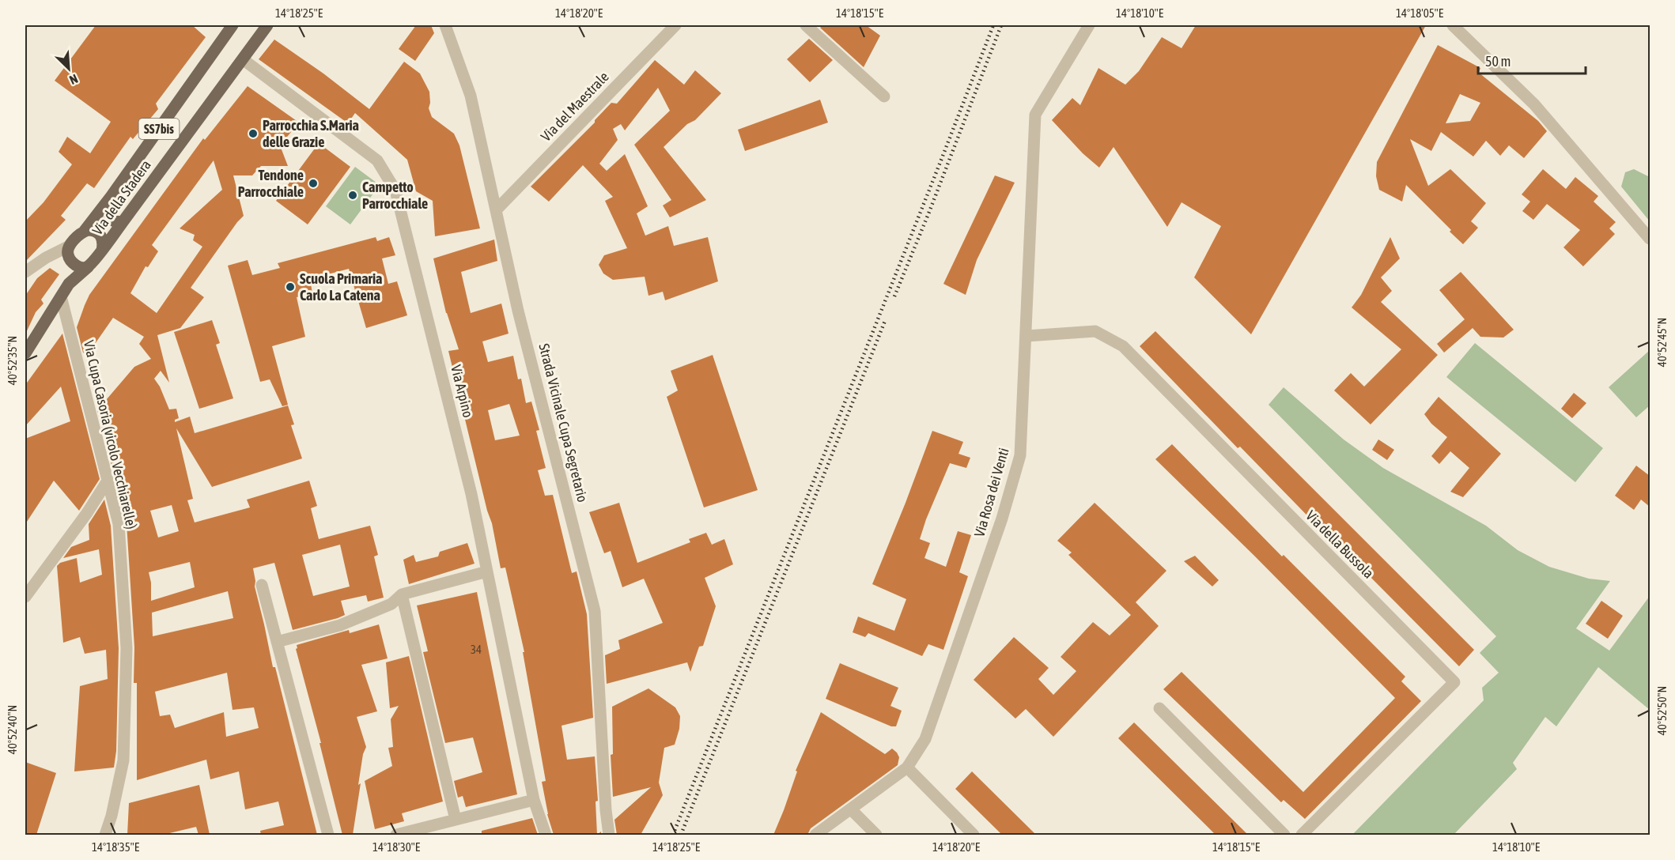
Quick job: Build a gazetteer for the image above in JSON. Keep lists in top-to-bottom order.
{
  "streets": {
    "main road": ["SS7bis", "Via della Stadera"],
    "street": [
      "Via del Maestrale",
      "Via Arpino",
      "Strada Vicinale Cupa Segretario",
      "Via Cupa Casoria (vicolo Vecchiarelle)",
      "Via Rosa dei Venti",
      "Via della Bussola"
    ]
  },
  "crossings": [
    ["Via del Maestrale", "Strada Vicinale Cupa Segretario"],
    ["Via della Stadera", "Via Arpino"],
    ["Via Rosa dei Venti", "Via della Bussola"]
  ],
  "places": [
    "Parrocchia S.Maria delle Grazie",
    "Tendone Parrocchiale",
    "Campetto Parrocchiale",
    "Scuola Primaria Carlo La Catena"
  ],
  "house_numbers": ["34"],
  "scale_bar": "50 m",
  "north": "bottom right",
  "coordinates": [
    "14°18'25\"E",
    "14°18'20\"E",
    "14°18'15\"E",
    "14°18'10\"E",
    "14°18'05\"E",
    "40°52'45\"N",
    "40°52'35\"N",
    "40°52'50\"N",
    "40°52'40\"N",
    "14°18'35\"E",
    "14°18'30\"E"
  ]
}
